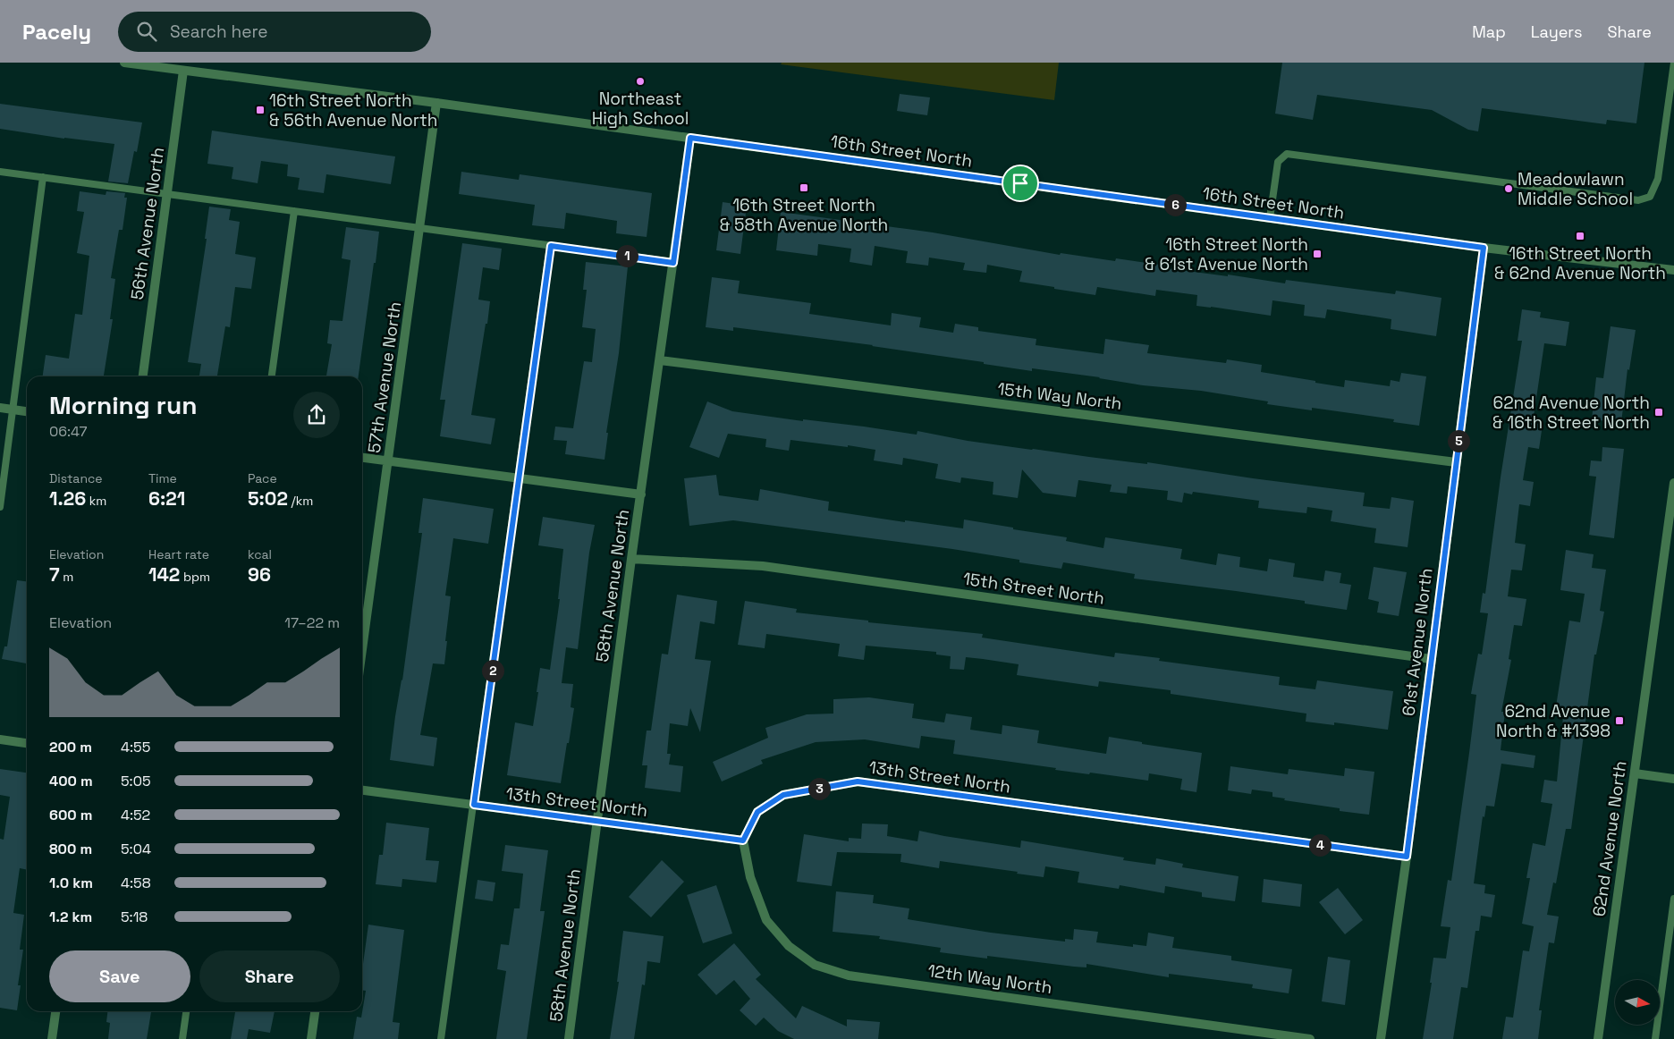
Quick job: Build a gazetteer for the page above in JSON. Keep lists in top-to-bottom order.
{
  "streets": {
    "street": [
      "16th Street North",
      "56th Avenue North",
      "57th Avenue North",
      "15th Way North",
      "58th Avenue North",
      "15th Street North",
      "61st Avenue North",
      "13th Street North",
      "62nd Avenue North",
      "12th Way North"
    ]
  },
  "crossings": [
    ["16th Street North", "56th Avenue North"],
    ["16th Street North", "57th Avenue North"],
    ["16th Street North", "58th Avenue North"],
    ["16th Street North", "61st Avenue North"],
    ["15th Way North", "58th Avenue North"],
    ["15th Way North", "61st Avenue North"],
    ["58th Avenue North", "15th Street North"],
    ["58th Avenue North", "13th Street North"],
    ["15th Street North", "61st Avenue North"],
    ["61st Avenue North", "13th Street North"],
    ["13th Street North", "12th Way North"]
  ],
  "places": {
    "other": ["Northeast High School", "Meadowlawn Middle School"],
    "transit": [
      "16th Street North & 56th Avenue North",
      "16th Street North & 58th Avenue North",
      "16th Street North & 62nd Avenue North",
      "16th Street North & 61st Avenue North",
      "62nd Avenue North & 16th Street North",
      "62nd Avenue North & #1398"
    ]
  },
  "north": "right",
  "page": {
    "header": "Pacely",
    "search": "Search here",
    "nav": ["Map", "Layers", "Share"],
    "pins": [
      "6",
      "1",
      "5",
      "2",
      "3",
      "4"
    ],
    "heading": ["Morning run", "06:47"],
    "stats": [
      ["Distance", "1.26 km"],
      ["Time", "6:21"],
      ["Pace", "5:02 /km"],
      ["Elevation", "7 m"],
      ["Heart rate", "142 bpm"],
      ["kcal", "96"]
    ],
    "chart": ["Elevation", "17–22 m"],
    "list": [
      {
        "name": "200 m",
        "note": "4:55"
      },
      {
        "name": "400 m",
        "note": "5:05"
      },
      {
        "name": "600 m",
        "note": "4:52"
      },
      {
        "name": "800 m",
        "note": "5:04"
      },
      {
        "name": "1.0 km",
        "note": "4:58"
      },
      {
        "name": "1.2 km",
        "note": "5:18"
      }
    ],
    "buttons": ["Save", "Share"]
  }
}
